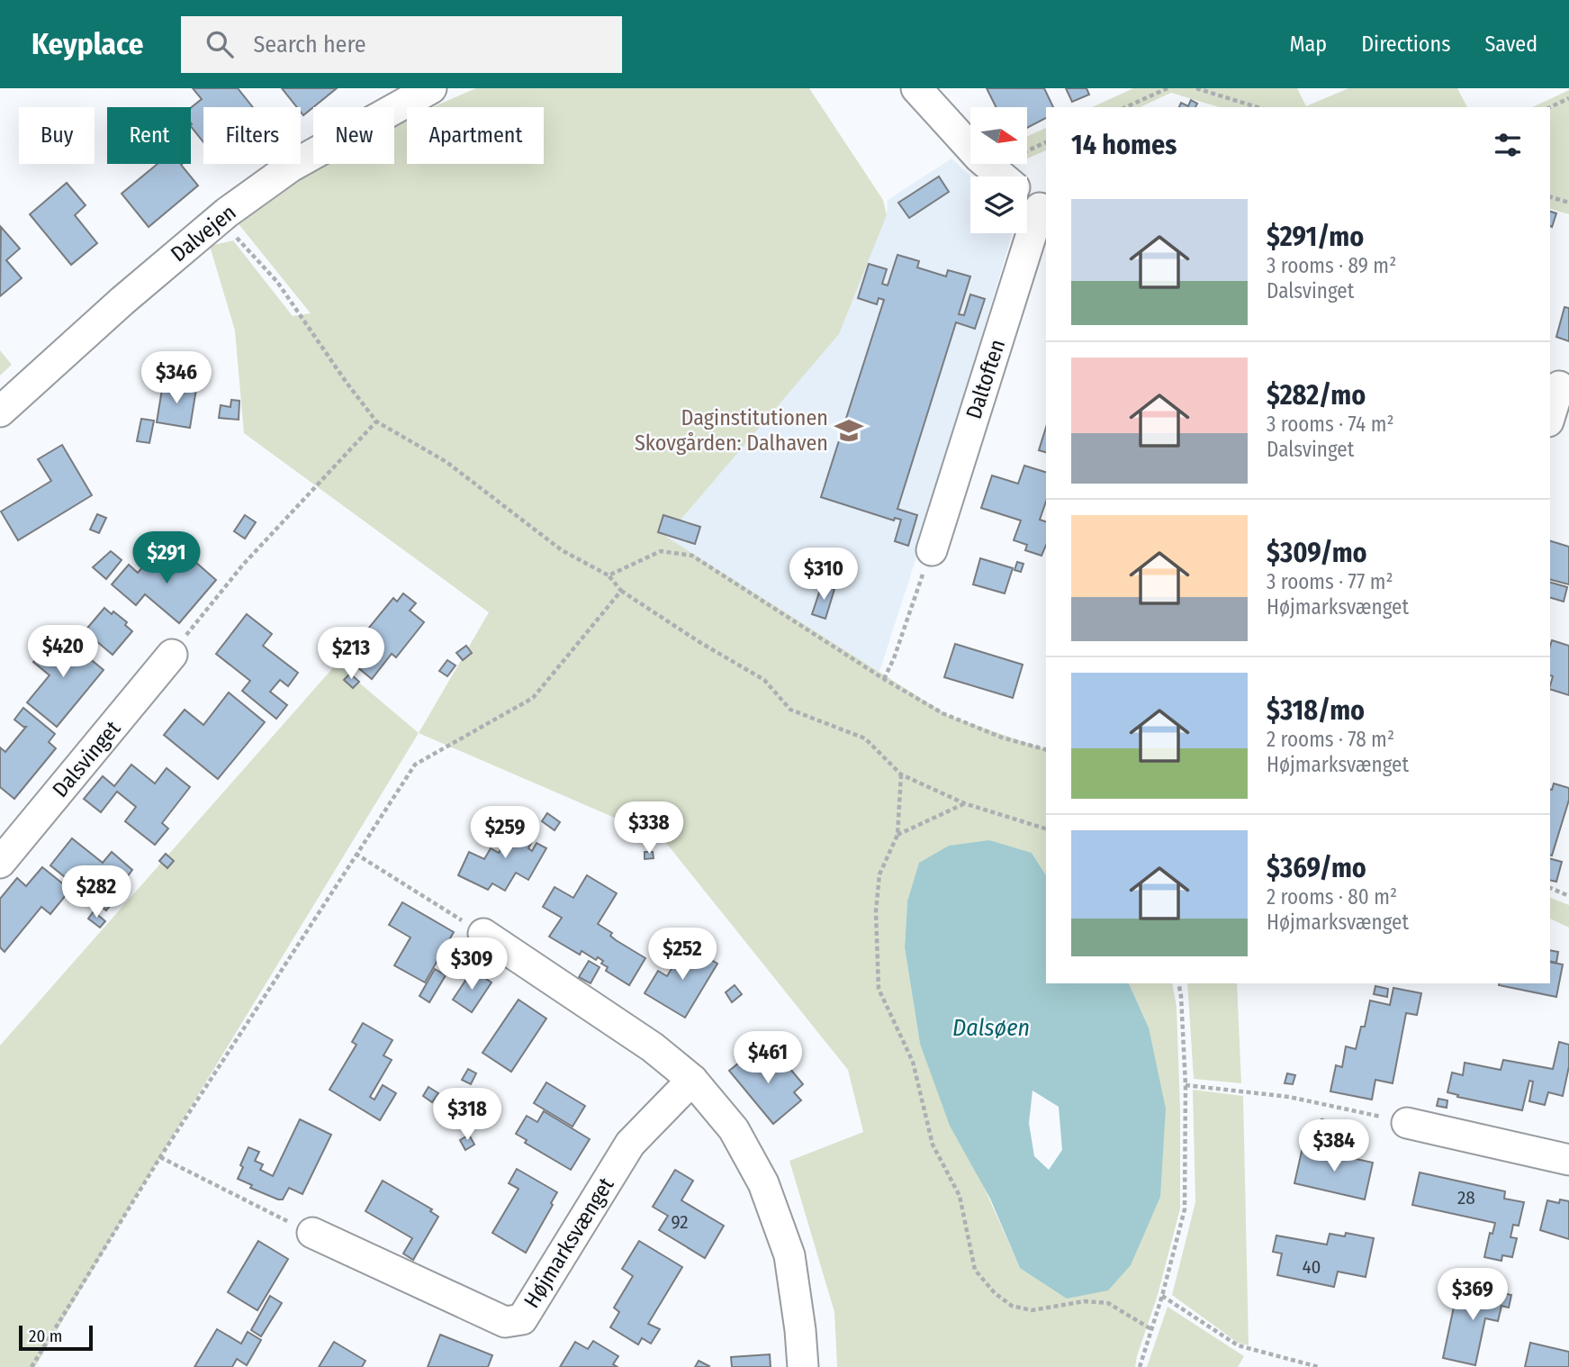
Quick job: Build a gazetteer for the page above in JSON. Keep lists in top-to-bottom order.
{
  "streets": {
    "street": [
      "Dalvejen",
      "Daltoften",
      "Dalsvinget",
      "Højmarksvænget"
    ]
  },
  "water": ["Dalsøen"],
  "places": {
    "school or university": ["Daginstitutionen Skovgården: Dalhaven"]
  },
  "house_numbers": ["28", "92", "40"],
  "scale_bar": "20 m",
  "north": "right",
  "page": {
    "header": "Keyplace",
    "search": "Search here",
    "nav": ["Map", "Directions", "Saved"],
    "chip": [
      "Buy",
      "Rent",
      "Filters",
      "New",
      "Apartment"
    ],
    "heading": "14 homes",
    "list": [
      {
        "name": "$291/mo",
        "note": "3 rooms · 89 m² · Dalsvinget"
      },
      {
        "name": "$282/mo",
        "note": "3 rooms · 74 m² · Dalsvinget"
      },
      {
        "name": "$309/mo",
        "note": "3 rooms · 77 m² · Højmarksvænget"
      },
      {
        "name": "$318/mo",
        "note": "2 rooms · 78 m² · Højmarksvænget"
      },
      {
        "name": "$369/mo",
        "note": "2 rooms · 80 m² · Højmarksvænget"
      }
    ],
    "price": [
      "$346",
      "$291",
      "$310",
      "$420",
      "$213",
      "$338",
      "$259",
      "$282",
      "$252",
      "$309",
      "$461",
      "$318",
      "$384",
      "$369"
    ],
    "scale": "20 m"
  }
}
